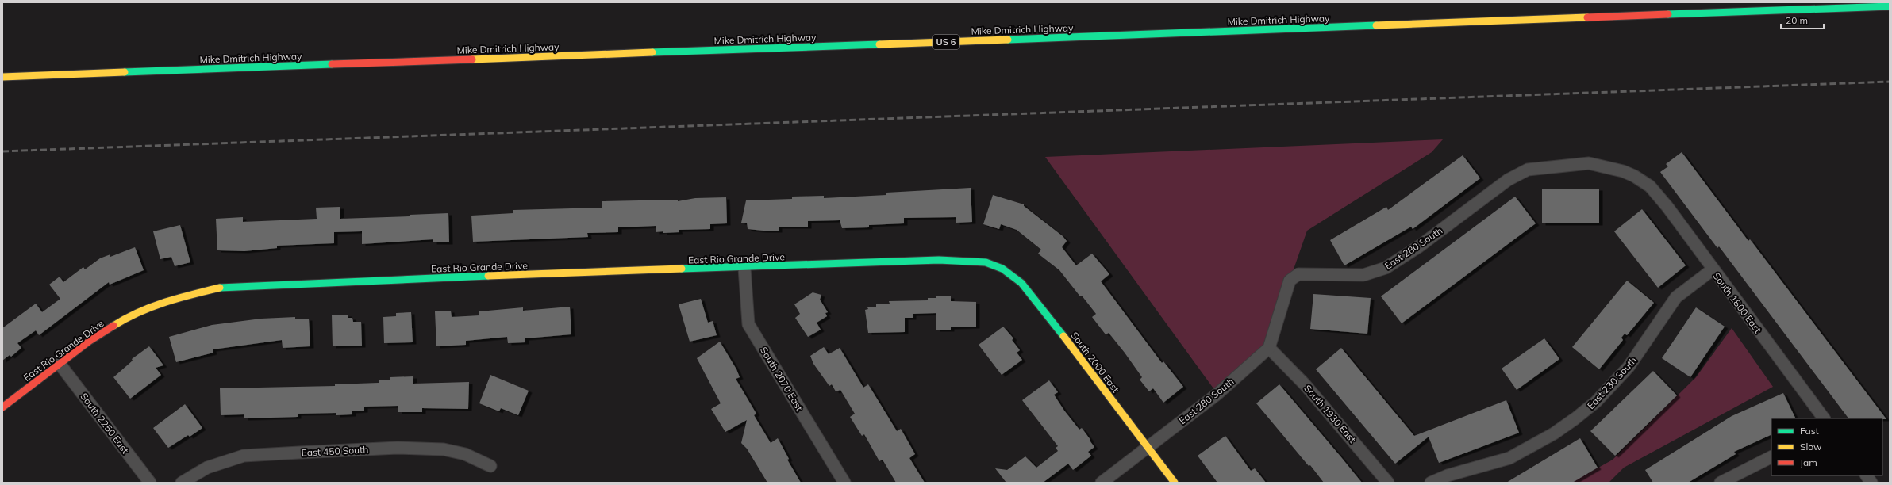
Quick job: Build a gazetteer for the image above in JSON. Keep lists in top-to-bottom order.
{
  "streets": {
    "main road": [
      "Mike Dmitrich Highway",
      "US 6",
      "East Rio Grande Drive",
      "South 2000 East"
    ],
    "street": [
      "East 280 South",
      "South 1800 East",
      "South 2070 East",
      "East 230 South",
      "South 1930 East",
      "South 2250 East",
      "East 450 South"
    ]
  },
  "crossings": [
    ["East 280 South", "South 1800 East"],
    ["East 280 South", "South 2000 East"],
    ["East 280 South", "South 1930 East"],
    ["East Rio Grande Drive", "South 2000 East"],
    ["East Rio Grande Drive", "South 2070 East"],
    ["East Rio Grande Drive", "South 2250 East"],
    ["South 1800 East", "East 230 South"]
  ],
  "legend": ["Fast", "Slow", "Jam"],
  "scale_bar": "20 m"
}
